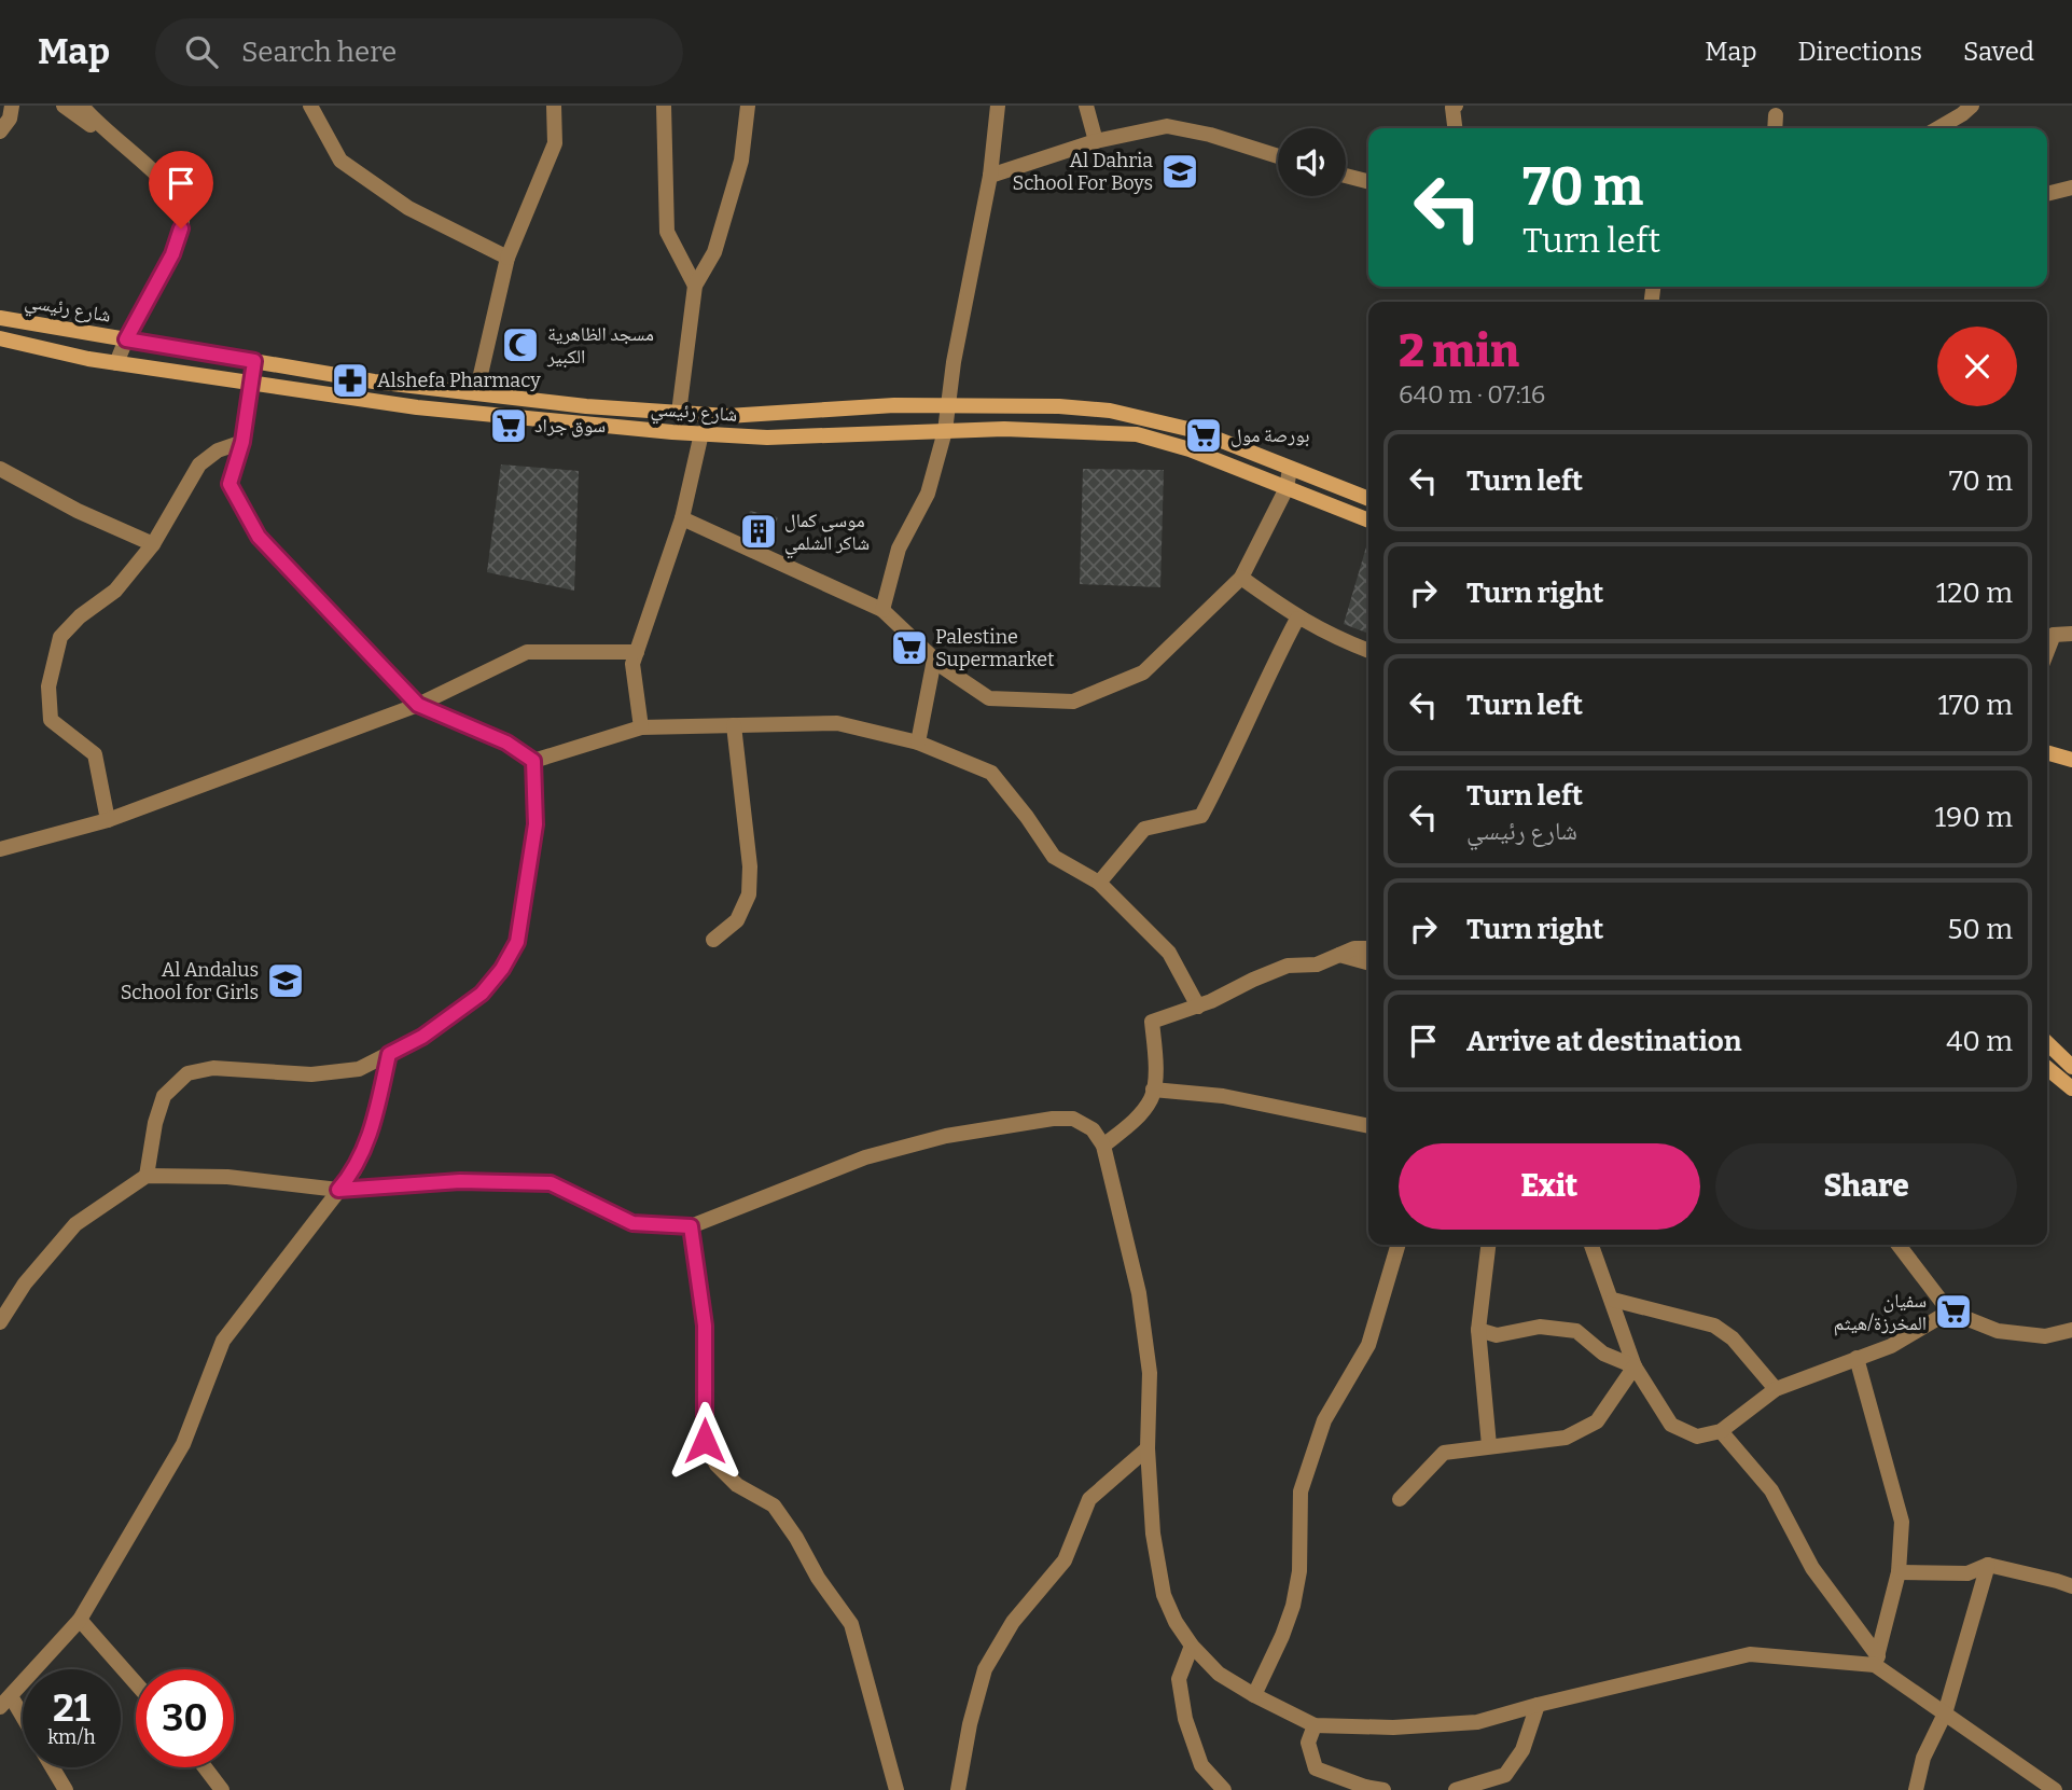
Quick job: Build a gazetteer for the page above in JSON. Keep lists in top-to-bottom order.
{
  "streets": {
    "main road": ["شارع رئيسي"]
  },
  "places": {
    "school or university": ["Al Dahria School For Boys", "Al Andalus School for Girls"],
    "mosque": ["مسجد الظاهرية الكبير"],
    "pharmacy": ["Alshefa Pharmacy"],
    "supermarket": [
      "سوق جراد",
      "بورصة مول",
      "Palestine Supermarket",
      "سفيان المخرزة/هيثم"
    ],
    "building": ["موسى كمال شاكر الشلمي"]
  },
  "page": {
    "header": "Map",
    "search": "Search here",
    "nav": ["Map", "Directions", "Saved"],
    "turn": ["70 m", "Turn left"],
    "heading": ["2 min", "640 m · 07:16"],
    "list": [
      {
        "name": "Turn left",
        "value": "70 m"
      },
      {
        "name": "Turn right",
        "value": "120 m"
      },
      {
        "name": "Turn left",
        "value": "170 m"
      },
      {
        "name": "Turn left",
        "note": "شارع رئيسي",
        "value": "190 m"
      },
      {
        "name": "Turn right",
        "value": "50 m"
      },
      {
        "name": "Arrive at destination",
        "value": "40 m"
      }
    ],
    "buttons": ["Exit", "Share"],
    "speed": "21 km/h",
    "limit": "30"
  }
}
